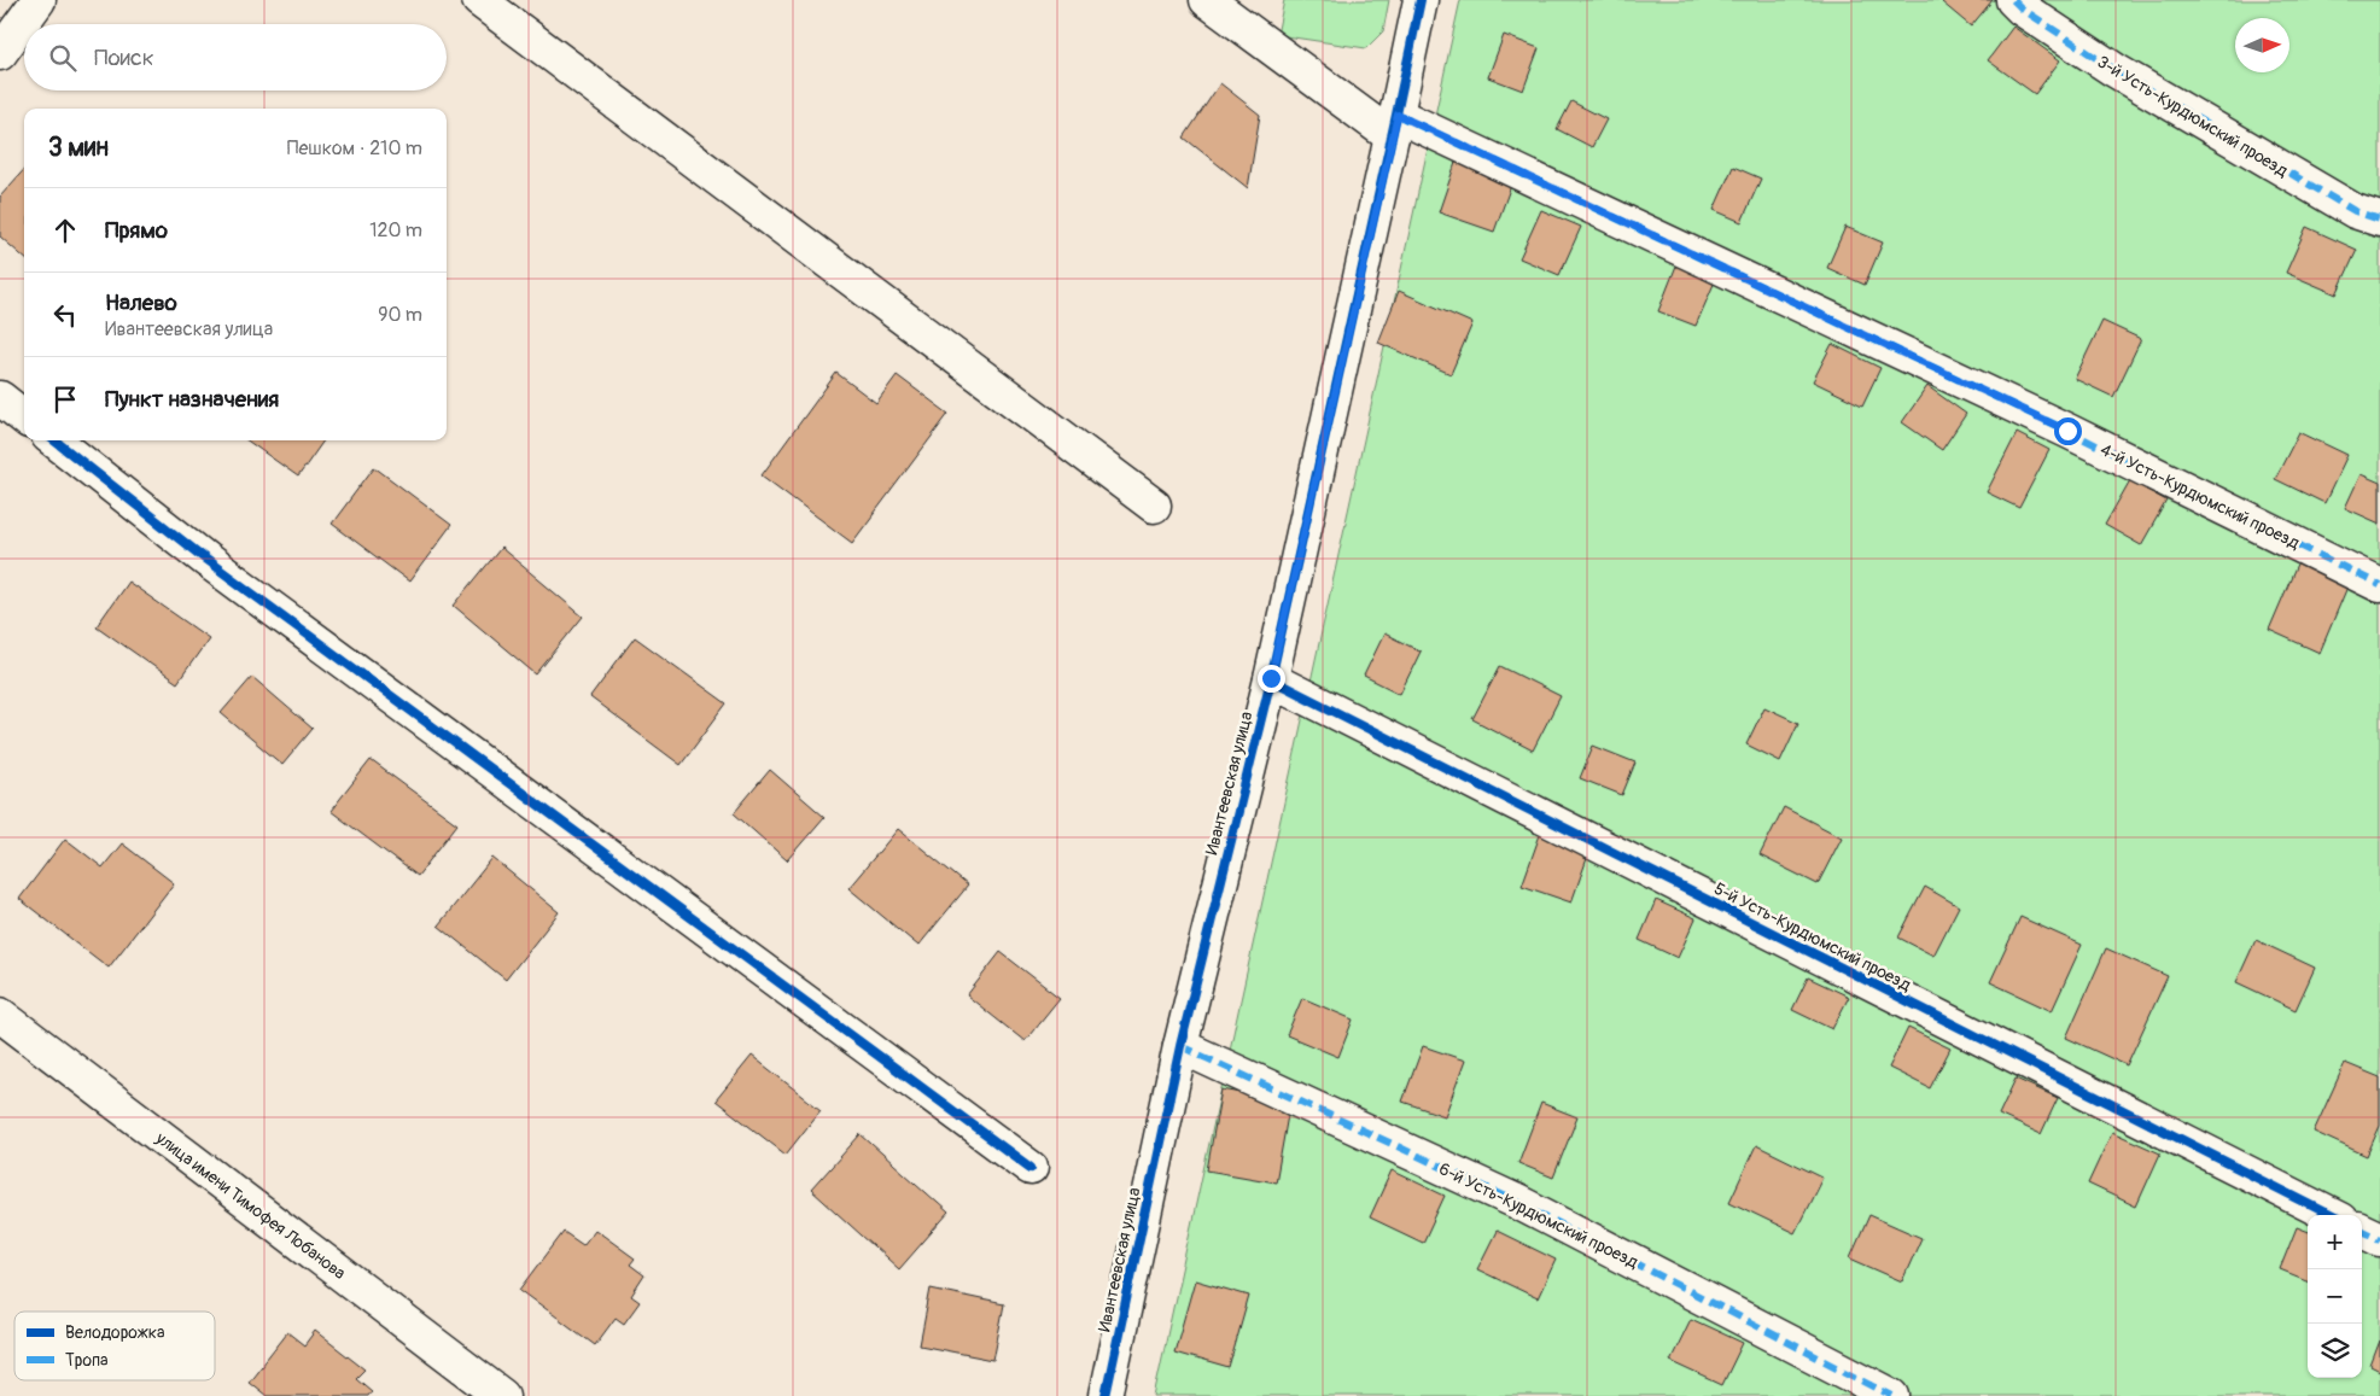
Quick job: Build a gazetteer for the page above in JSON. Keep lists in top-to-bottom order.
{
  "streets": {
    "street": [
      "3-й Усть-Курдюмский проезд",
      "4-й Усть-Курдюмский проезд",
      "Ивантеевская улица",
      "5-й Усть-Курдюмский проезд",
      "улица имени Тимофея Лобанова",
      "6-й Усть-Курдюмский проезд"
    ]
  },
  "crossings": [
    ["4-й Усть-Курдюмский проезд", "Ивантеевская улица"],
    ["Ивантеевская улица", "5-й Усть-Курдюмский проезд"],
    ["Ивантеевская улица", "6-й Усть-Курдюмский проезд"]
  ],
  "legend": ["Велодорожка", "Тропа"],
  "north": "right",
  "page": {
    "search": "Поиск",
    "heading": ["3 мин", "Пешком · 210 m"],
    "list": [
      ["Прямо", "120 m"],
      ["Налево", "Ивантеевская улица", "90 m"],
      "Пункт назначения"
    ],
    "map_buttons": ["+", "−"]
  }
}
